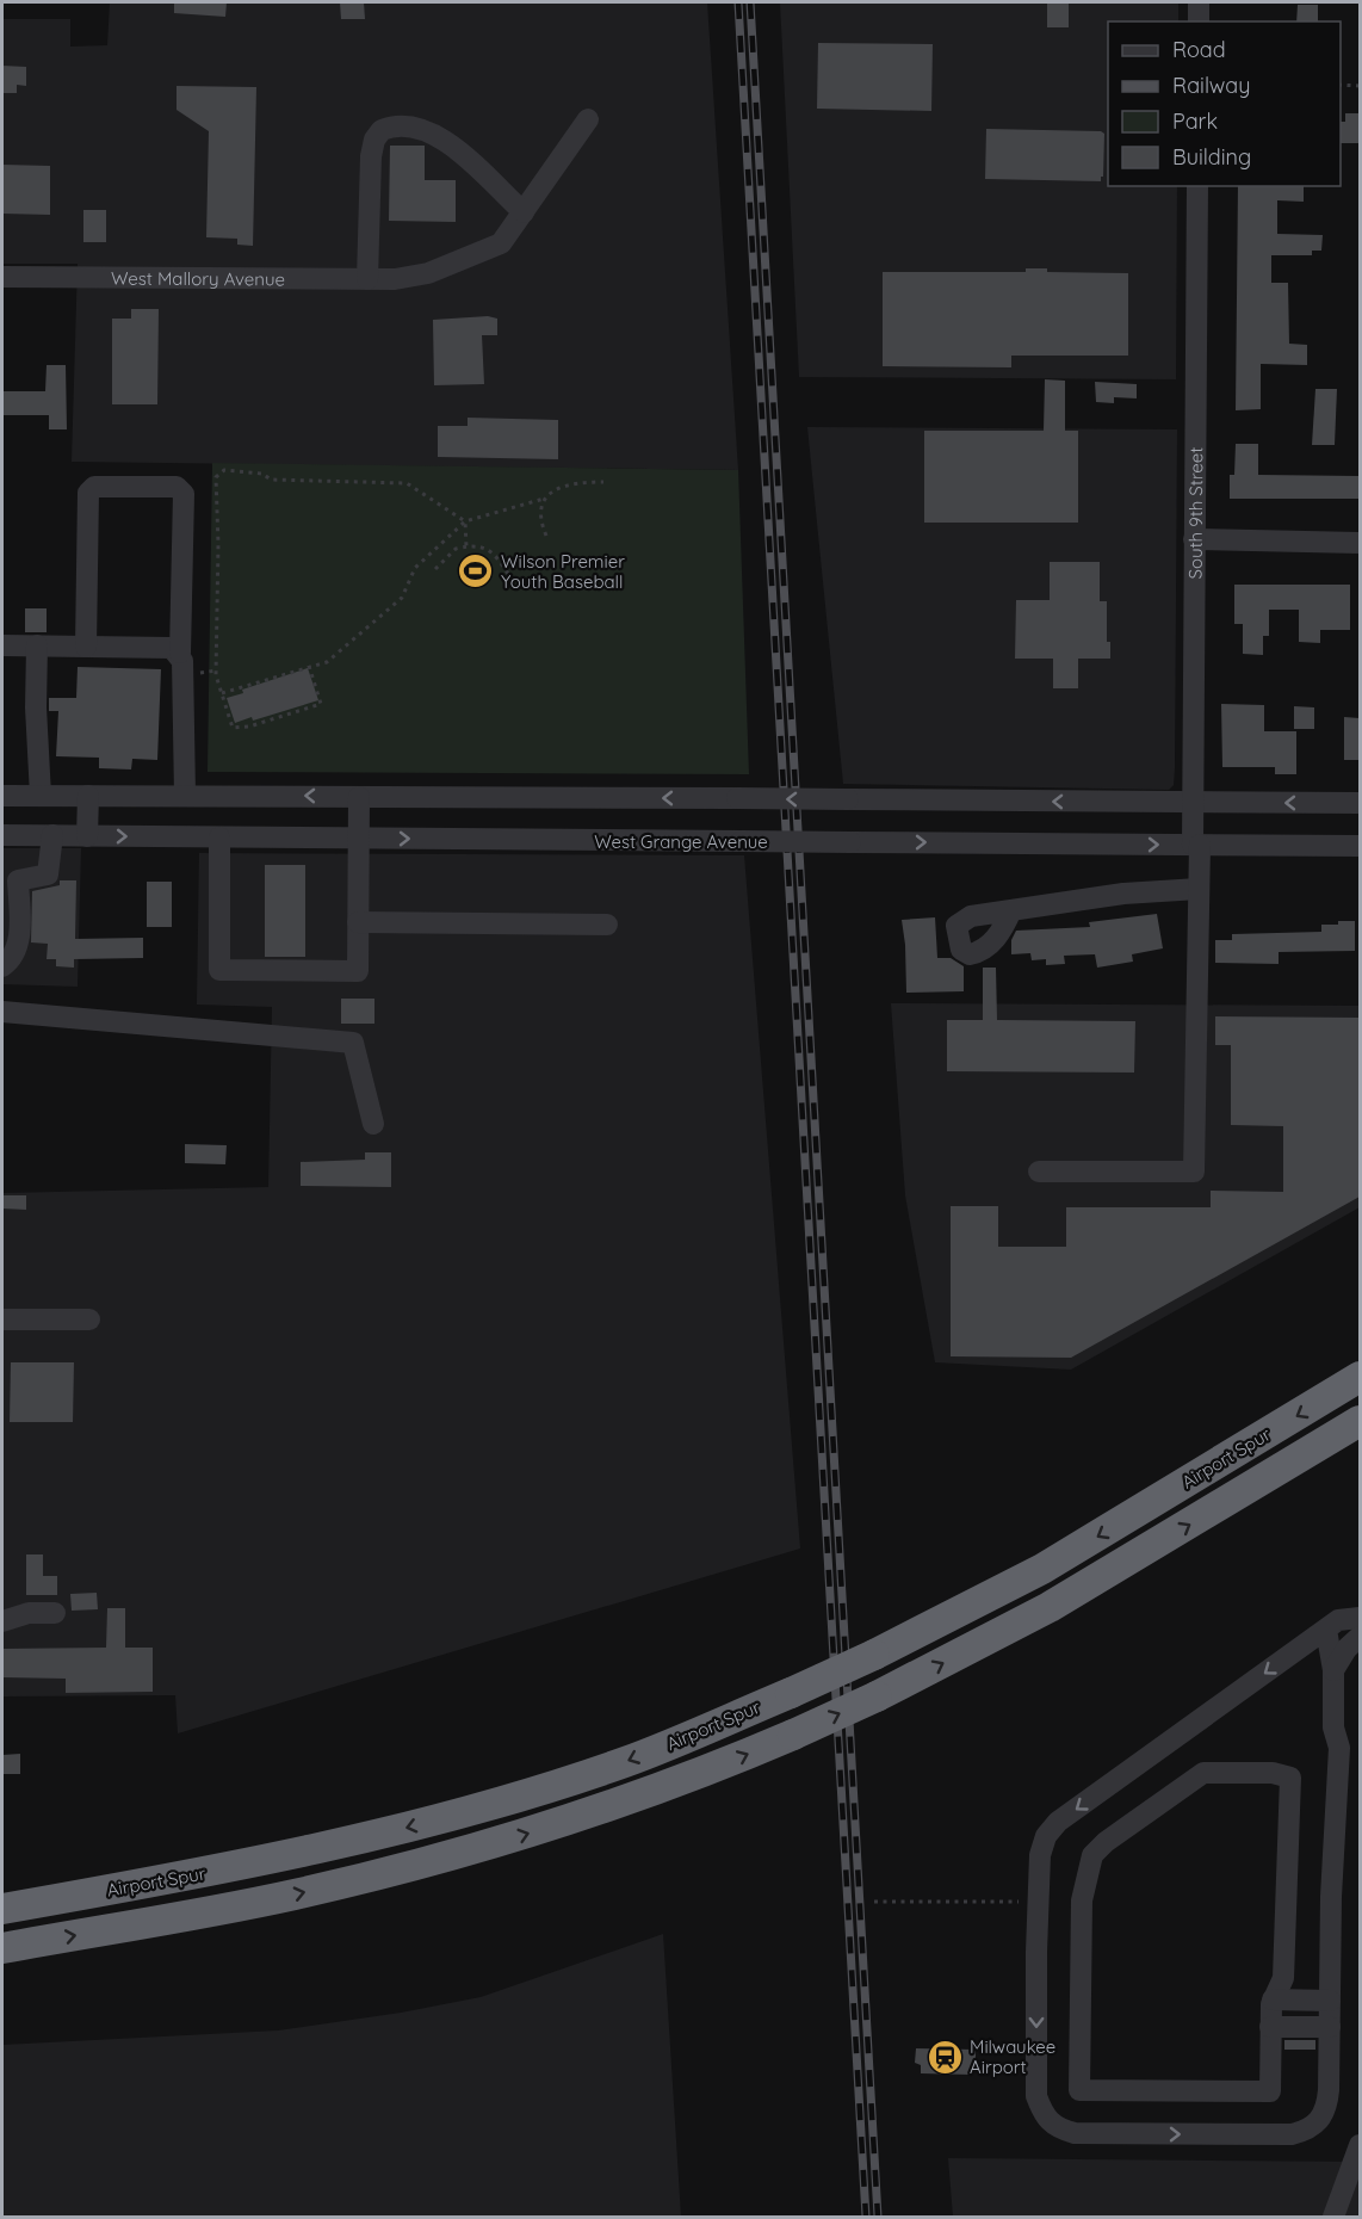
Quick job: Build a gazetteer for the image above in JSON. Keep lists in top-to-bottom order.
{
  "streets": {
    "highway": ["Airport Spur"],
    "street": ["West Mallory Avenue", "South 9th Street", "West Grange Avenue"]
  },
  "crossings": [
    ["South 9th Street", "West Grange Avenue"]
  ],
  "places": {
    "sports": ["Wilson Premier Youth Baseball"],
    "station": ["Milwaukee Airport"]
  },
  "legend": [
    "Road",
    "Railway",
    "Park",
    "Building"
  ]
}
